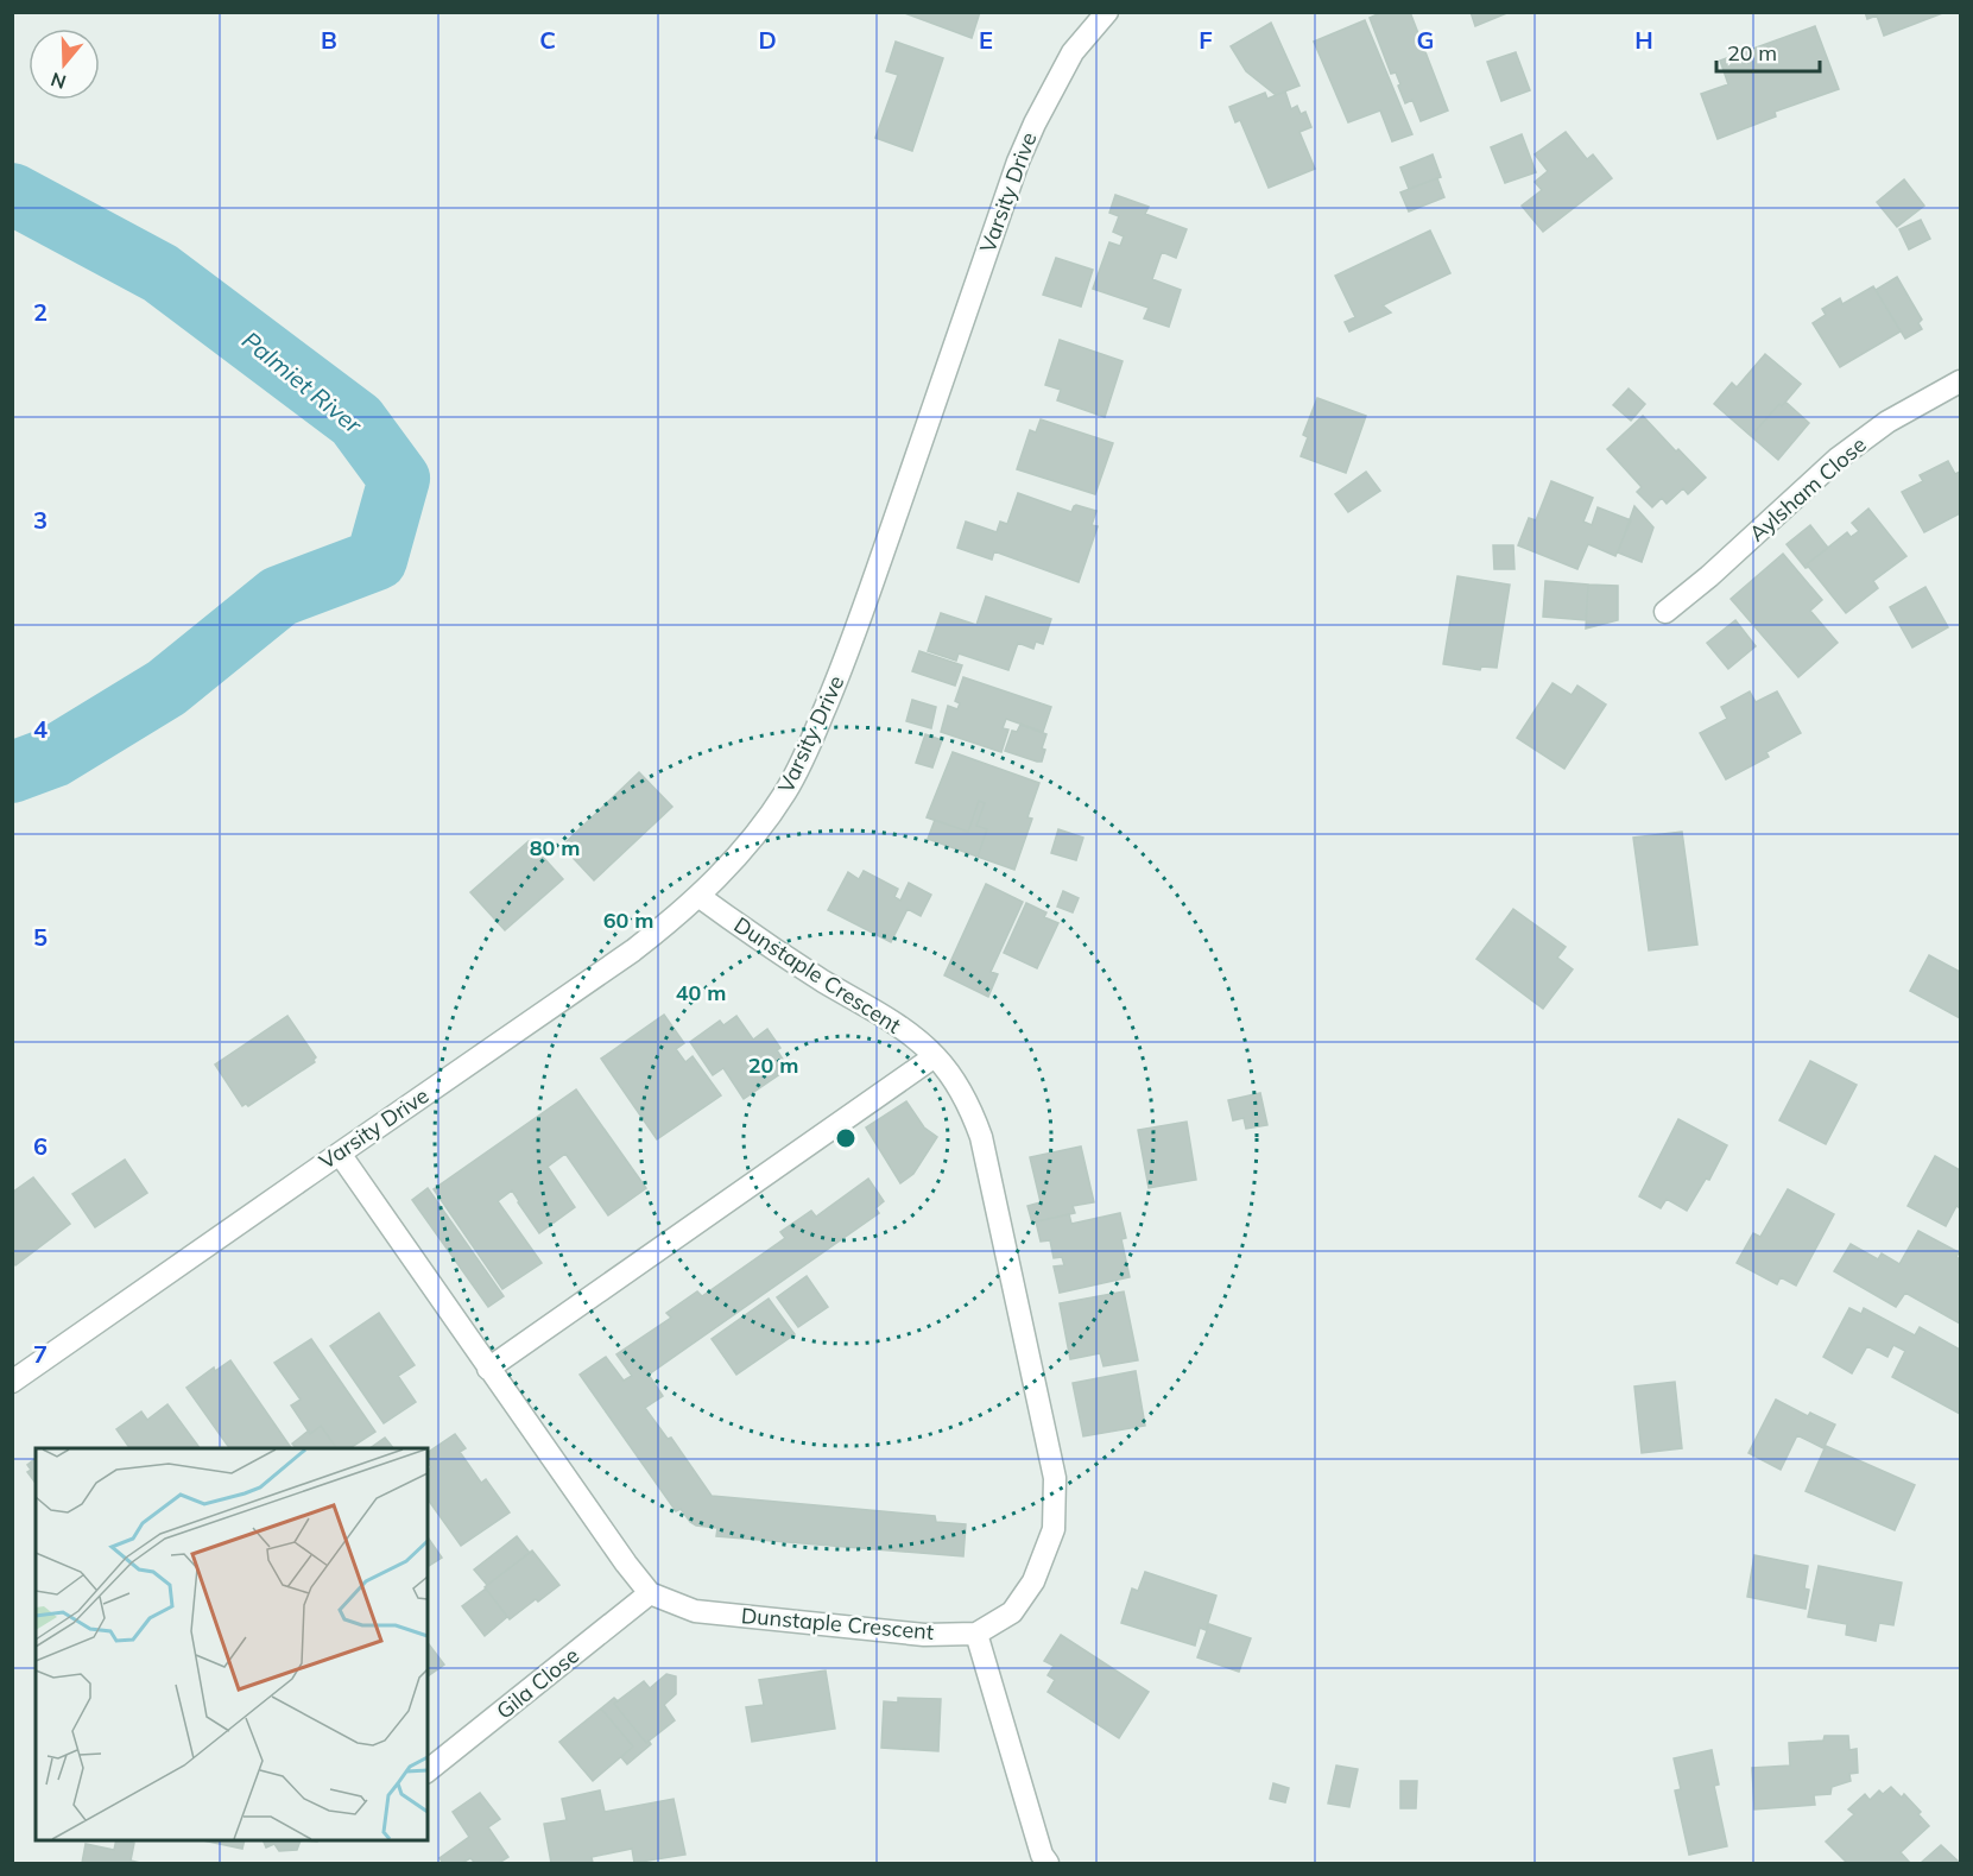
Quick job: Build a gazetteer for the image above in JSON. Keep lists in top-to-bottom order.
{
  "streets": {
    "street": [
      "Varsity Drive",
      "Aylsham Close",
      "Dunstaple Crescent",
      "Gila Close"
    ]
  },
  "crossings": [
    ["Varsity Drive", "Dunstaple Crescent"],
    ["Dunstaple Crescent", "Gila Close"]
  ],
  "water": ["Palmiet River"],
  "scale_bar": "20 m",
  "north": "bottom",
  "grid": {
    "columns": [
      "B",
      "C",
      "D",
      "E",
      "F",
      "G",
      "H"
    ],
    "rows": [
      "2",
      "3",
      "4",
      "5",
      "6",
      "7"
    ]
  },
  "rings": [
    "80 m",
    "60 m",
    "40 m",
    "20 m"
  ]
}
